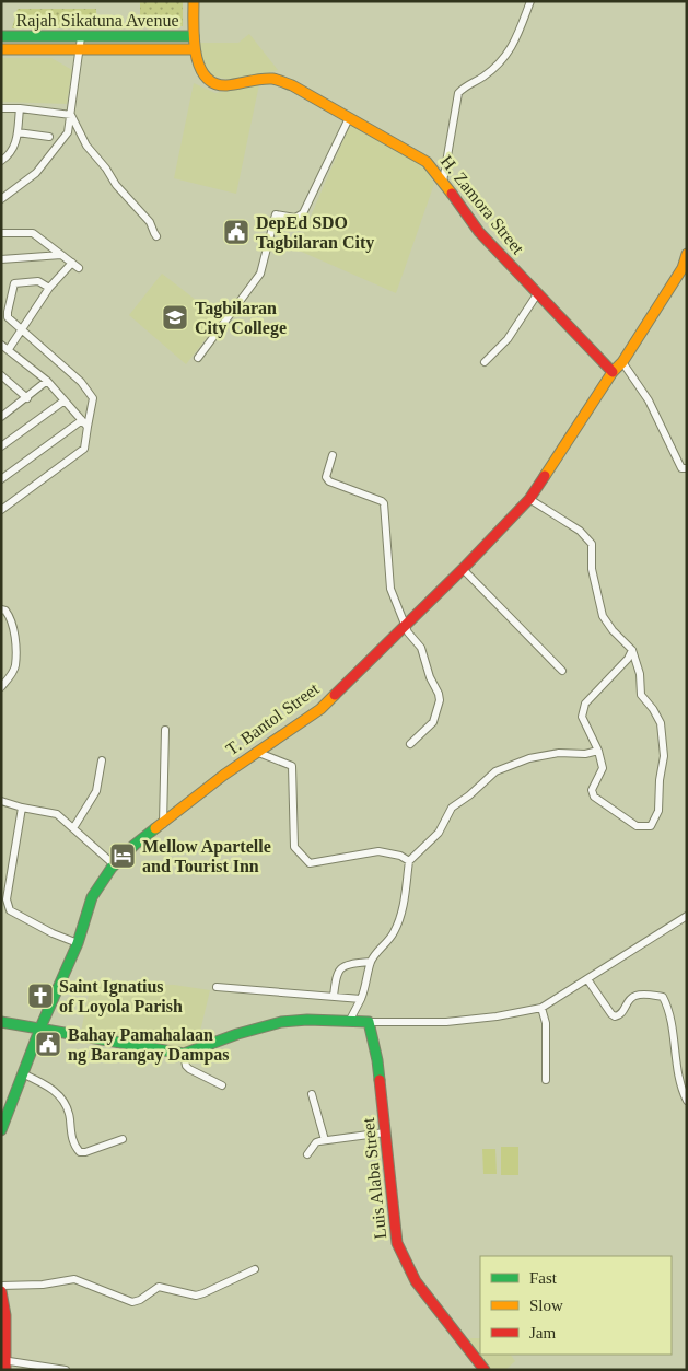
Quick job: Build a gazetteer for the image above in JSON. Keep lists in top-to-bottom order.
{
  "streets": {
    "main road": [
      "Rajah Sikatuna Avenue",
      "H. Zamora Street",
      "T. Bantol Street",
      "Luis Alaba Street"
    ]
  },
  "crossings": [
    ["H. Zamora Street", "T. Bantol Street"]
  ],
  "places": {
    "public building": ["DepEd SDO Tagbilaran City", "Bahay Pamahalaan ng Barangay Dampas"],
    "school or university": ["Tagbilaran City College"],
    "hotel": ["Mellow Apartelle and Tourist Inn"],
    "church": ["Saint Ignatius of Loyola Parish"]
  },
  "legend": ["Fast", "Slow", "Jam"]
}
